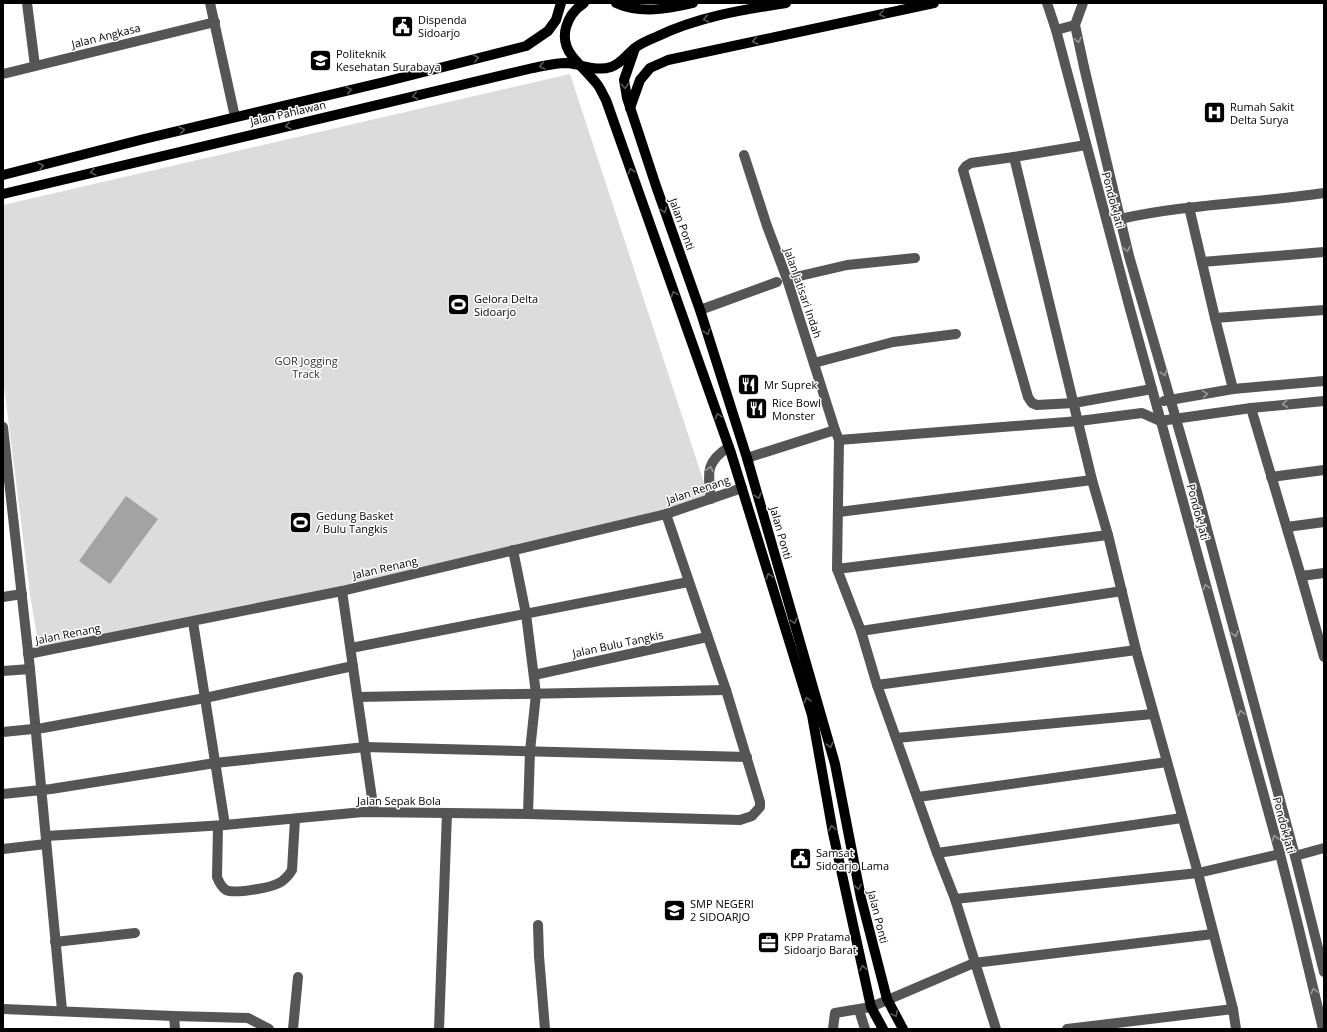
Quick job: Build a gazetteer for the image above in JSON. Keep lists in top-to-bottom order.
{
  "streets": {
    "main road": ["Jalan Pahlawan", "Jalan Ponti"],
    "street": [
      "Jalan Angkasa",
      "Pondok Jati",
      "Jalan Jatisari Indah",
      "Jalan Renang",
      "Jalan Bulu Tangkis",
      "Jalan Sepak Bola"
    ]
  },
  "crossings": [
    ["Jalan Pahlawan", "Jalan Ponti"]
  ],
  "parks": ["GOR Jogging Track"],
  "places": {
    "public building": ["Dispenda Sidoarjo", "Samsat Sidoarjo Lama"],
    "school or university": ["Politeknik Kesehatan Surabaya", "SMP NEGERI 2 SIDOARJO"],
    "hospital": ["Rumah Sakit Delta Surya"],
    "sports": ["Gelora Delta Sidoarjo", "Gedung Basket / Bulu Tangkis"],
    "restaurant": ["Mr Suprek", "Rice Bowl Monster"],
    "office": ["KPP Pratama Sidoarjo Barat"]
  }
}
